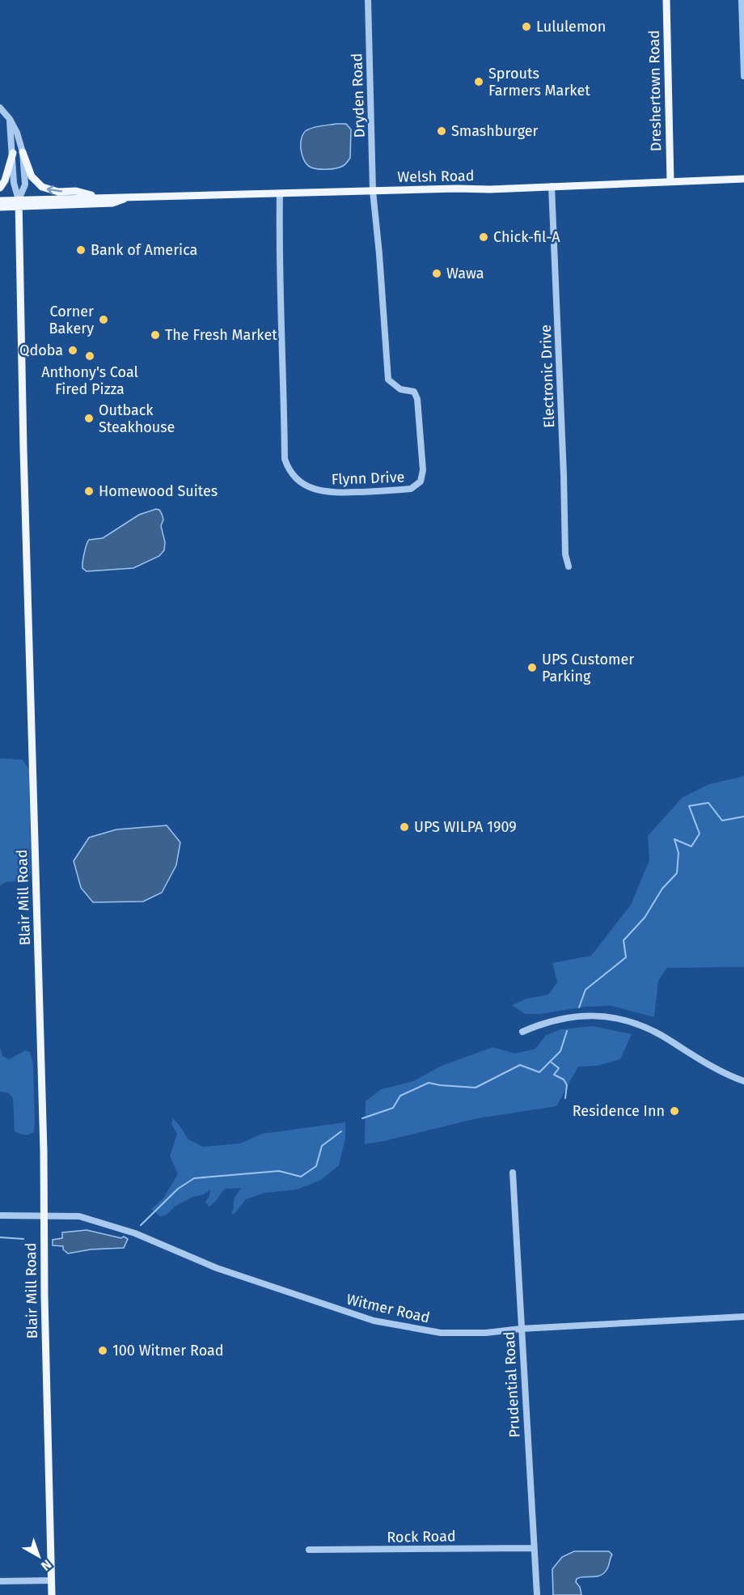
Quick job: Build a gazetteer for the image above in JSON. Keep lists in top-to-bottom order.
{
  "streets": {
    "main road": ["Dreshertown Road", "Welsh Road", "Blair Mill Road"],
    "street": [
      "Dryden Road",
      "Electronic Drive",
      "Flynn Drive",
      "Witmer Road",
      "Prudential Road",
      "Rock Road"
    ]
  },
  "crossings": [
    ["Dreshertown Road", "Welsh Road"],
    ["Dryden Road", "Welsh Road"],
    ["Dryden Road", "Flynn Drive"],
    ["Welsh Road", "Electronic Drive"],
    ["Welsh Road", "Flynn Drive"],
    ["Welsh Road", "Blair Mill Road"],
    ["Blair Mill Road", "Witmer Road"],
    ["Witmer Road", "Prudential Road"],
    ["Prudential Road", "Rock Road"]
  ],
  "places": [
    "Lululemon",
    "Sprouts Farmers Market",
    "Smashburger",
    "Chick-fil-A",
    "Bank of America",
    "Wawa",
    "Corner Bakery",
    "The Fresh Market",
    "Qdoba",
    "Anthony's Coal Fired Pizza",
    "Outback Steakhouse",
    "Homewood Suites",
    "UPS Customer Parking",
    "UPS WILPA 1909",
    "Residence Inn",
    "100 Witmer Road"
  ],
  "north": "bottom right"
}
